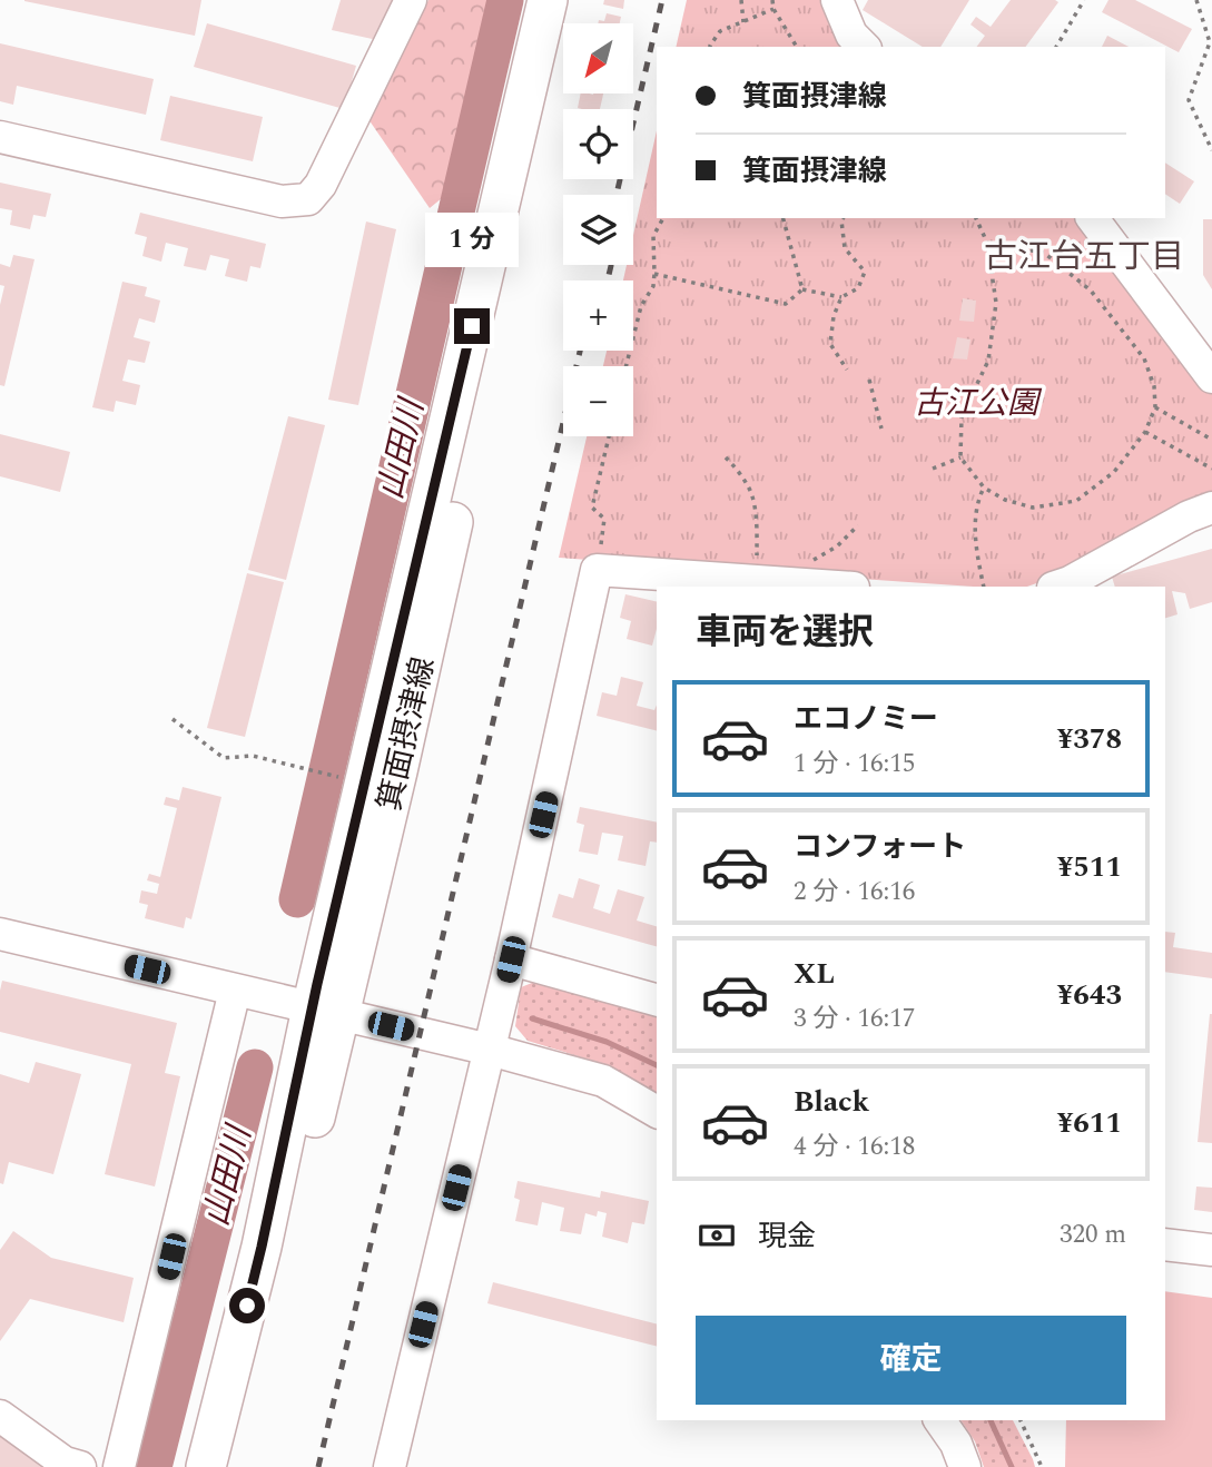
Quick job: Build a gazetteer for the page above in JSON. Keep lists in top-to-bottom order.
{
  "streets": {
    "main road": ["箕面摂津線"]
  },
  "districts": ["古江台五丁目"],
  "water": ["山田川"],
  "parks": ["古江公園"],
  "north": "bottom left",
  "page": {
    "map_buttons": ["+", "−"],
    "banner": ["箕面摂津線", "箕面摂津線"],
    "bubble": "1 分",
    "heading": "車両を選択",
    "list": [
      {
        "name": "エコノミー",
        "note": "1 分 · 16:15",
        "value": "¥378"
      },
      {
        "name": "コンフォート",
        "note": "2 分 · 16:16",
        "value": "¥511"
      },
      {
        "name": "XL",
        "note": "3 分 · 16:17",
        "value": "¥643"
      },
      {
        "name": "Black",
        "note": "4 分 · 16:18",
        "value": "¥611"
      }
    ],
    "pay": ["現金", "320 m"],
    "buttons": "確定"
  }
}
